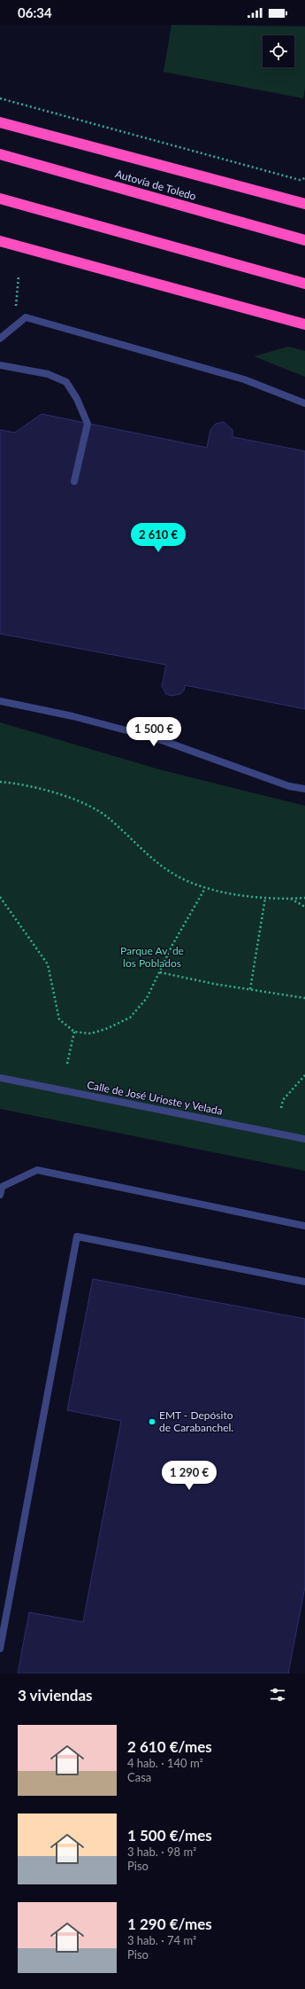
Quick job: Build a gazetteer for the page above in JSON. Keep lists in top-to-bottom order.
{
  "streets": {
    "highway": ["Autovía de Toledo"],
    "street": ["Calle de José Urioste y Velada"]
  },
  "parks": ["Parque Av. de los Poblados"],
  "places": ["EMT - Depósito de Carabanchel."],
  "page": {
    "status": "06:34",
    "price": ["2 610 €", "1 500 €", "1 290 €"],
    "heading": "3 viviendas",
    "list": [
      {
        "name": "2 610 €/mes",
        "note": "4 hab. · 140 m² · Casa"
      },
      {
        "name": "1 500 €/mes",
        "note": "3 hab. · 98 m² · Piso"
      },
      {
        "name": "1 290 €/mes",
        "note": "3 hab. · 74 m² · Piso"
      }
    ]
  }
}
